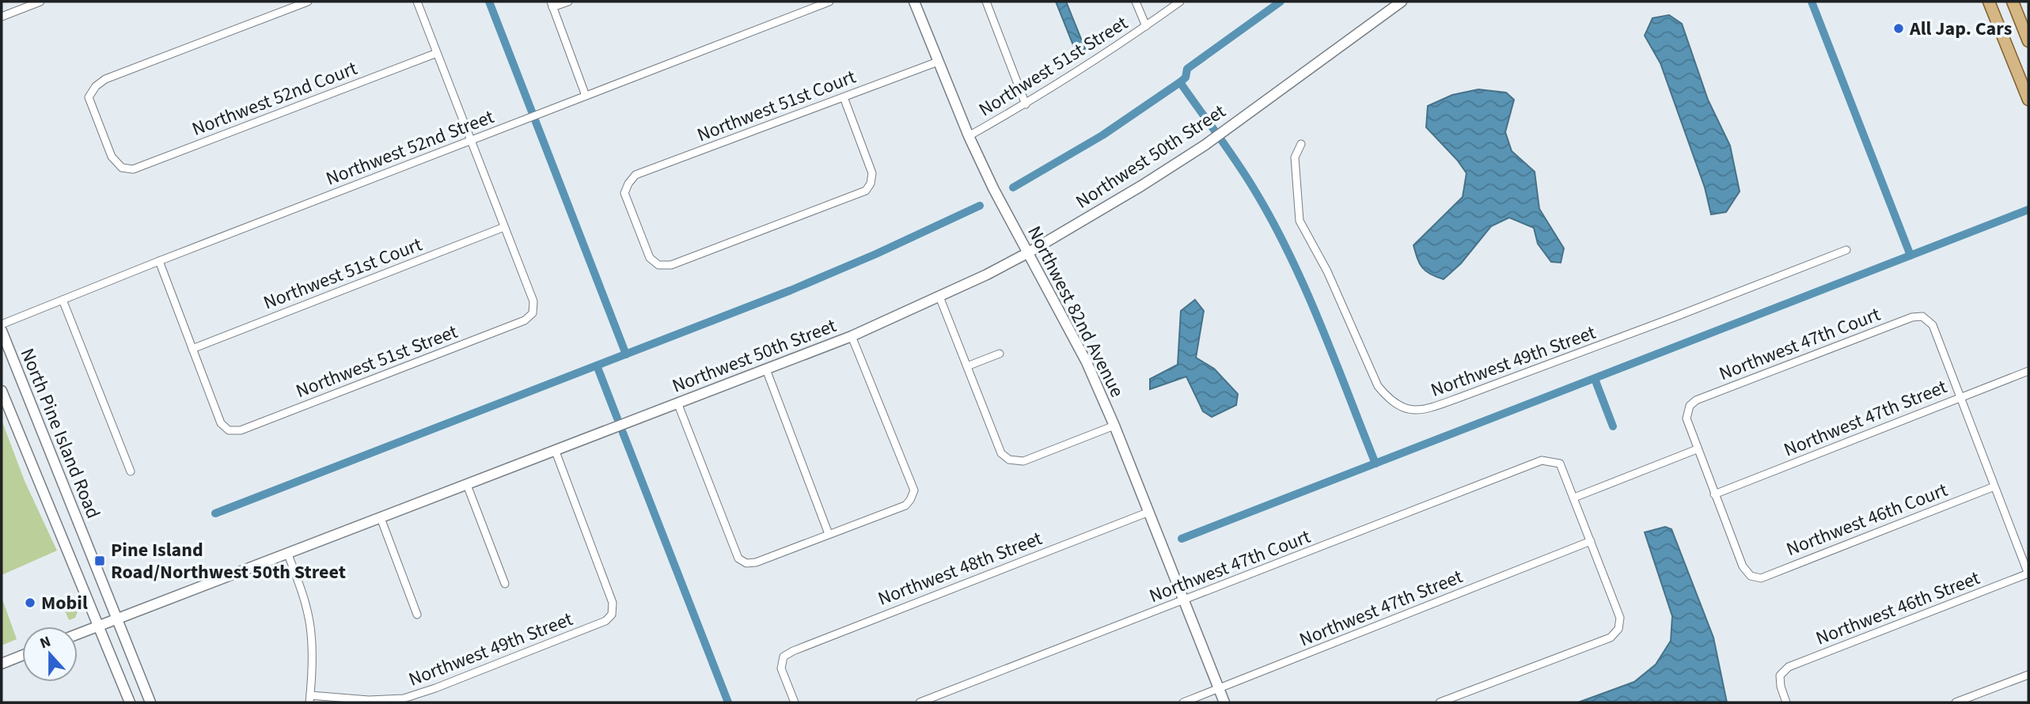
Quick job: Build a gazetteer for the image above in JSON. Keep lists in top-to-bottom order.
{
  "streets": {
    "street": [
      "Northwest 51st Street",
      "Northwest 52nd Court",
      "Northwest 51st Court",
      "Northwest 52nd Street",
      "Northwest 50th Street",
      "Northwest 82nd Avenue",
      "Northwest 47th Court",
      "Northwest 49th Street",
      "Northwest 47th Street",
      "North Pine Island Road",
      "Northwest 46th Court",
      "Northwest 48th Street",
      "Northwest 46th Street"
    ]
  },
  "crossings": [
    ["Northwest 51st Street", "Northwest 51st Court"],
    ["Northwest 51st Street", "Northwest 82nd Avenue"],
    ["Northwest 51st Court", "Northwest 82nd Avenue"],
    ["Northwest 50th Street", "Northwest 82nd Avenue"],
    ["Northwest 50th Street", "Northwest 49th Street"],
    ["Northwest 50th Street", "North Pine Island Road"],
    ["Northwest 82nd Avenue", "Northwest 47th Court"],
    ["Northwest 82nd Avenue", "Northwest 47th Street"],
    ["Northwest 82nd Avenue", "Northwest 48th Street"],
    ["Northwest 47th Court", "Northwest 47th Street"],
    ["Northwest 47th Street", "Northwest 46th Court"]
  ],
  "places": {
    "other": ["All Jap. Cars", "Mobil"],
    "transit": ["Pine Island Road/Northwest 50th Street"]
  },
  "north": "top"
}
